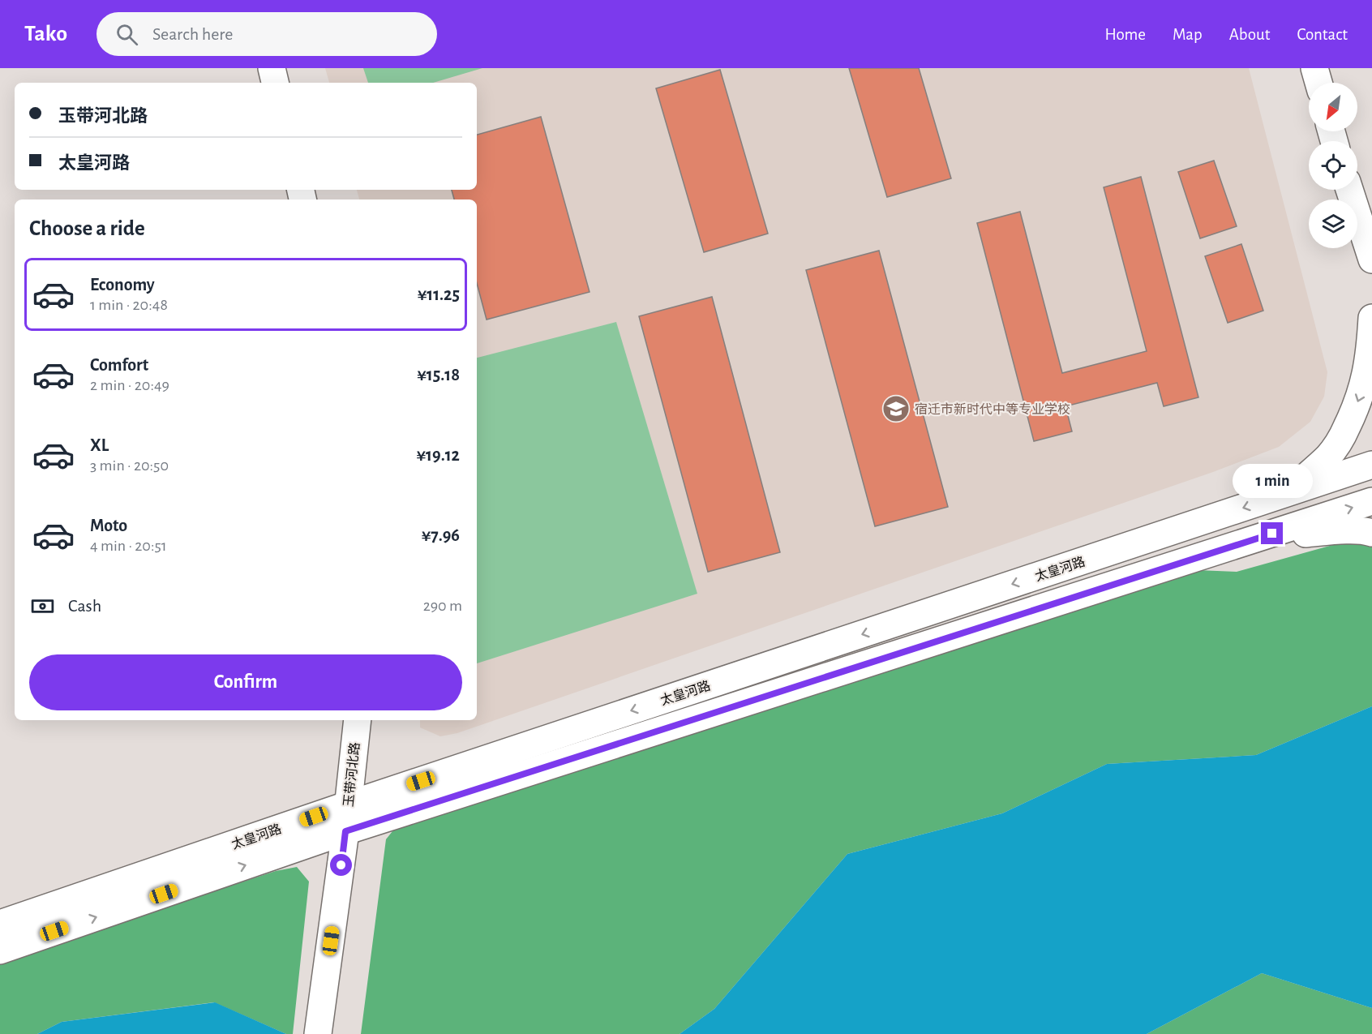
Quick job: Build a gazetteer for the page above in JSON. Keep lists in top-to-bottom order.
{
  "streets": {
    "street": ["太皇河路", "玉带河北路"]
  },
  "crossings": [
    ["太皇河路", "玉带河北路"]
  ],
  "places": {
    "school or university": ["宿迁市新时代中等专业学校"]
  },
  "north": "bottom left",
  "page": {
    "header": "Tako",
    "search": "Search here",
    "nav": [
      "Home",
      "Map",
      "About",
      "Contact"
    ],
    "banner": ["玉带河北路", "太皇河路"],
    "heading": "Choose a ride",
    "list": [
      {
        "name": "Economy",
        "note": "1 min · 20:48",
        "value": "¥11.25"
      },
      {
        "name": "Comfort",
        "note": "2 min · 20:49",
        "value": "¥15.18"
      },
      {
        "name": "XL",
        "note": "3 min · 20:50",
        "value": "¥19.12"
      },
      {
        "name": "Moto",
        "note": "4 min · 20:51",
        "value": "¥7.96"
      }
    ],
    "bubble": "1 min",
    "pay": ["Cash", "290 m"],
    "buttons": "Confirm"
  }
}
